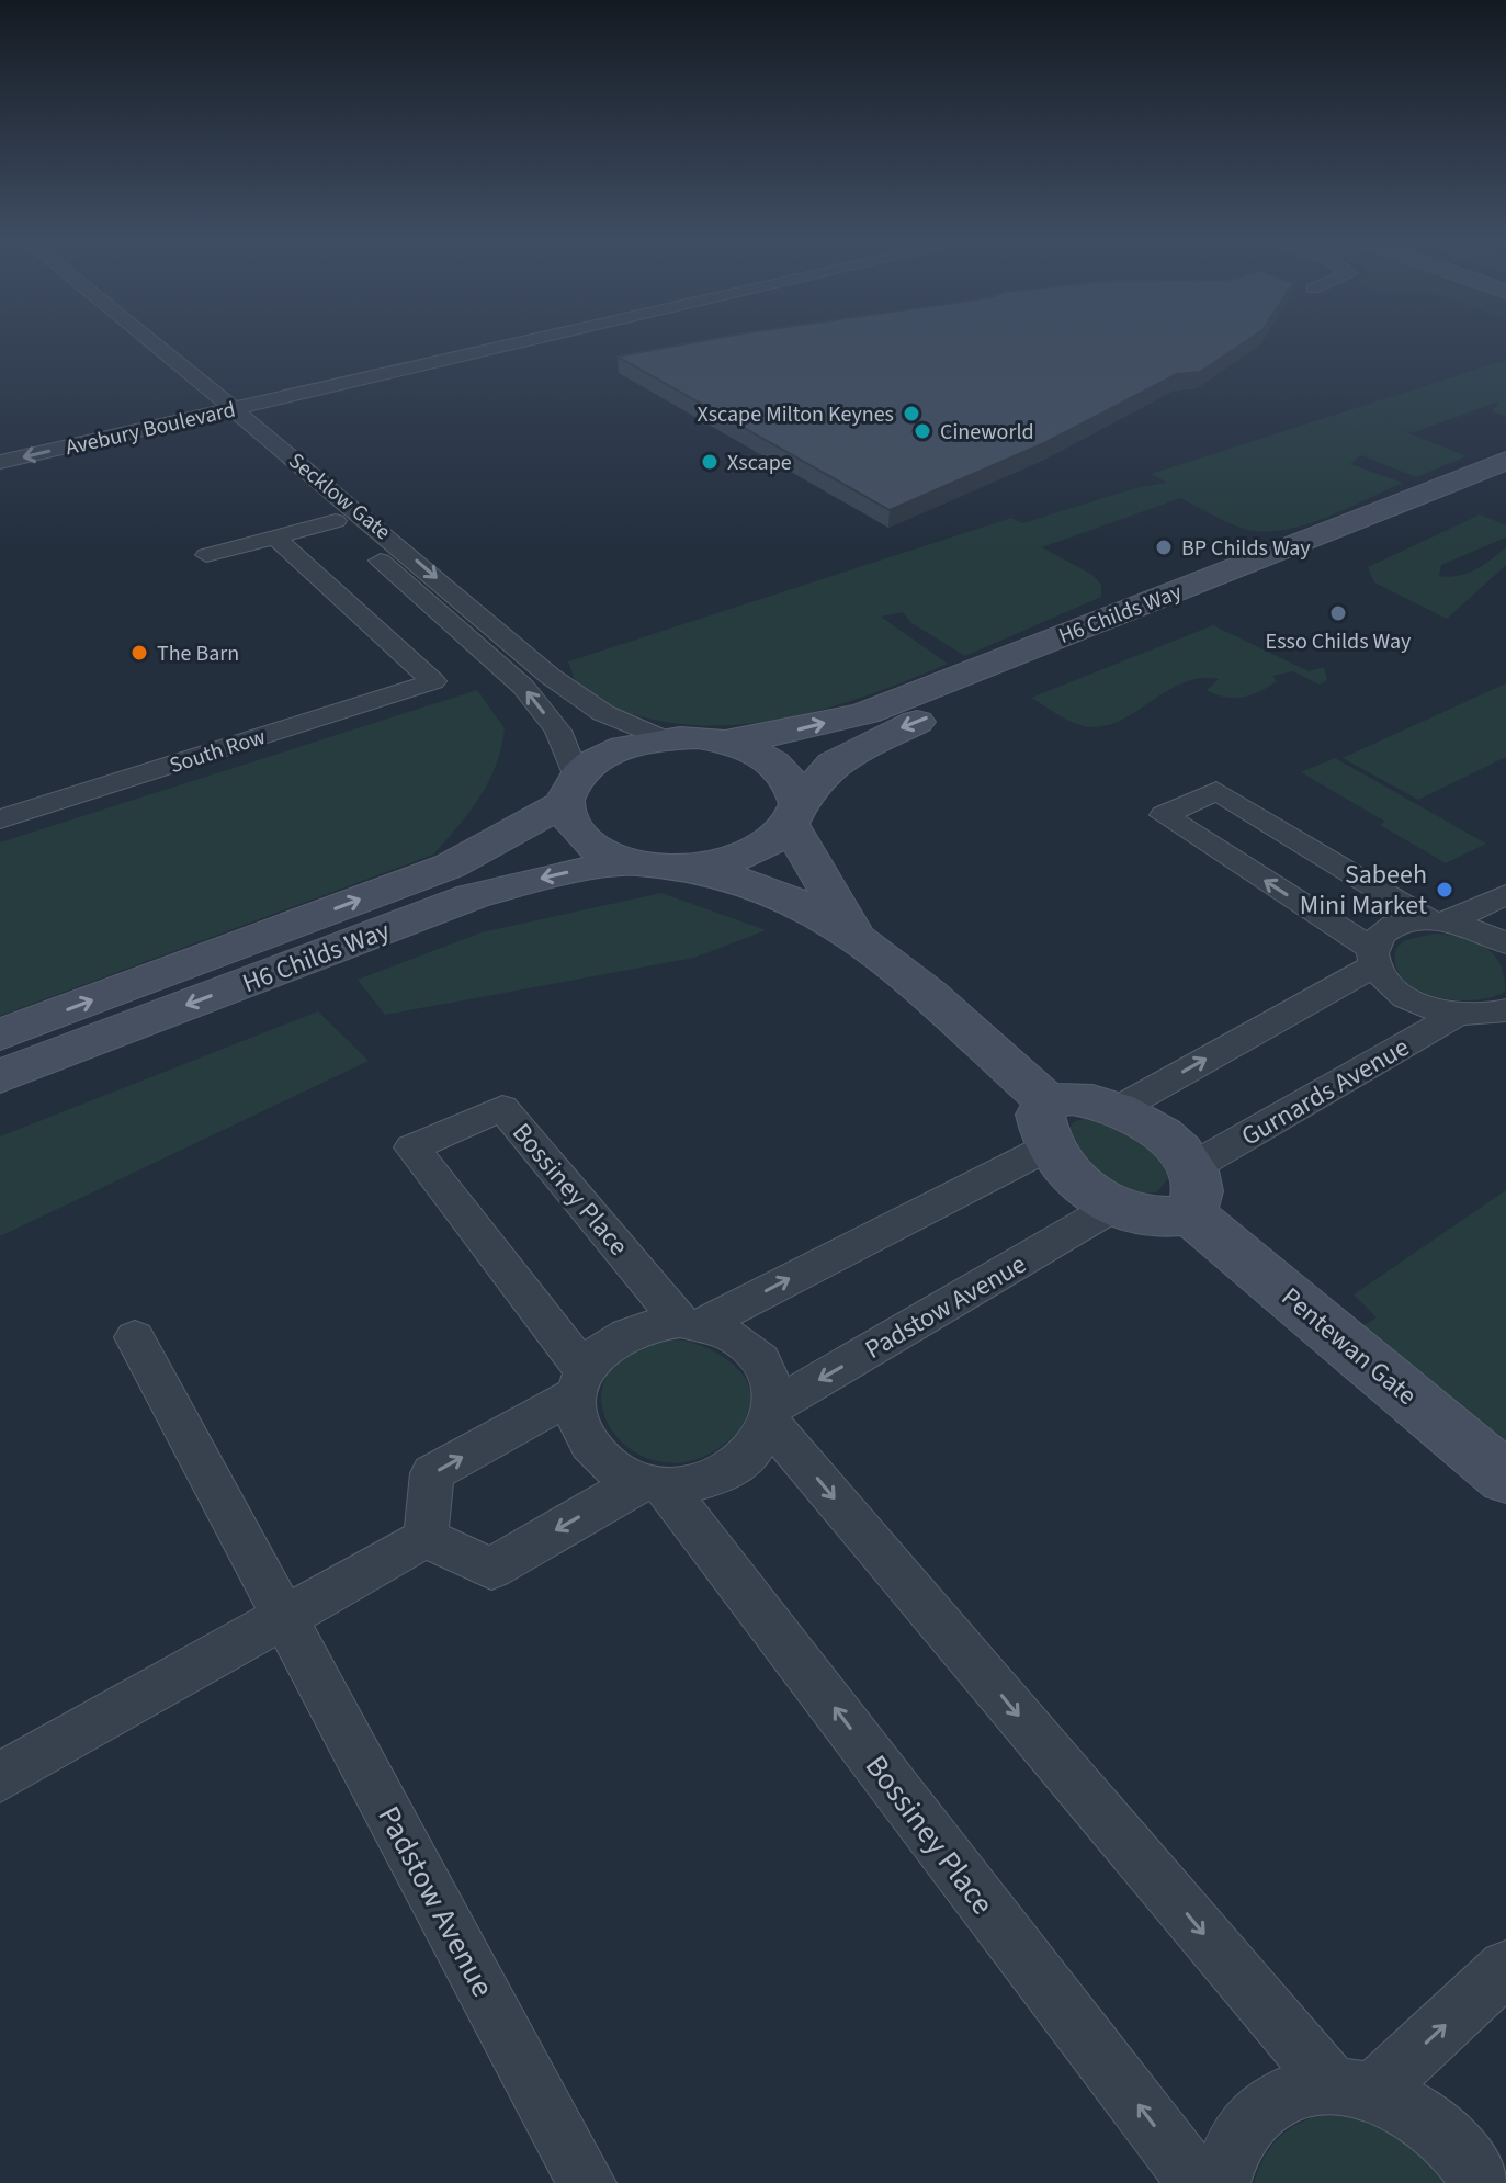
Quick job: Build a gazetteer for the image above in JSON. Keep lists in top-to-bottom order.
{
  "streets": {
    "street": [
      "Avebury Boulevard",
      "Secklow Gate",
      "H6 Childs Way",
      "South Row",
      "Gurnards Avenue",
      "Bossiney Place",
      "Padstow Avenue",
      "Pentewan Gate"
    ]
  },
  "crossings": [
    ["Avebury Boulevard", "Secklow Gate"],
    ["Secklow Gate", "H6 Childs Way"],
    ["Gurnards Avenue", "Pentewan Gate"],
    ["Bossiney Place", "Padstow Avenue"]
  ],
  "places": [
    "Xscape Milton Keynes",
    "Cineworld",
    "Xscape",
    "BP Childs Way",
    "Esso Childs Way",
    "The Barn",
    "Sabeeh Mini Market"
  ]
}
